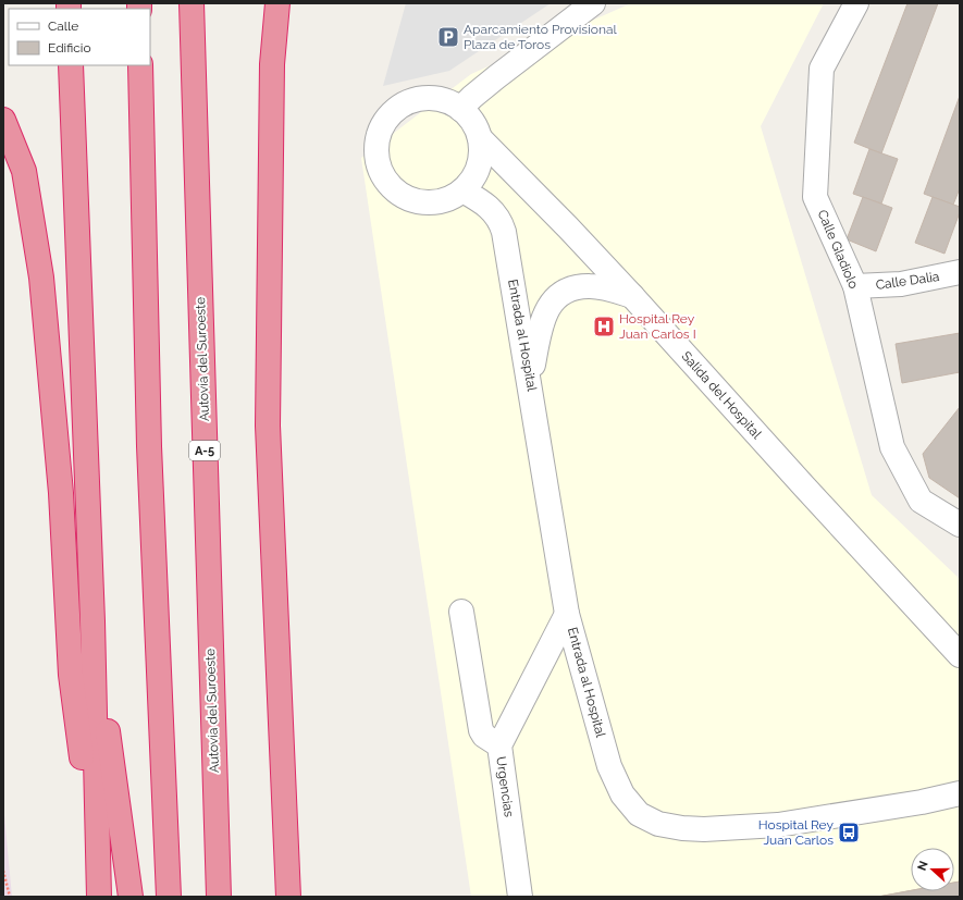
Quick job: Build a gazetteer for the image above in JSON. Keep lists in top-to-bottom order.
{
  "streets": {
    "highway": ["Autovía del Suroeste", "A-5"],
    "street": [
      "Calle Gladiolo",
      "Calle Dalia",
      "Entrada al Hospital",
      "Salida del Hospital",
      "Urgencias"
    ]
  },
  "crossings": [
    ["Calle Gladiolo", "Calle Dalia"],
    ["Entrada al Hospital", "Salida del Hospital"],
    ["Entrada al Hospital", "Urgencias"]
  ],
  "places": {
    "parking": ["Aparcamiento Provisional Plaza de Toros"],
    "hospital": ["Hospital Rey Juan Carlos I"],
    "bus stop": ["Hospital Rey Juan Carlos"]
  },
  "legend": ["Calle", "Edificio"],
  "north": "left"
}
